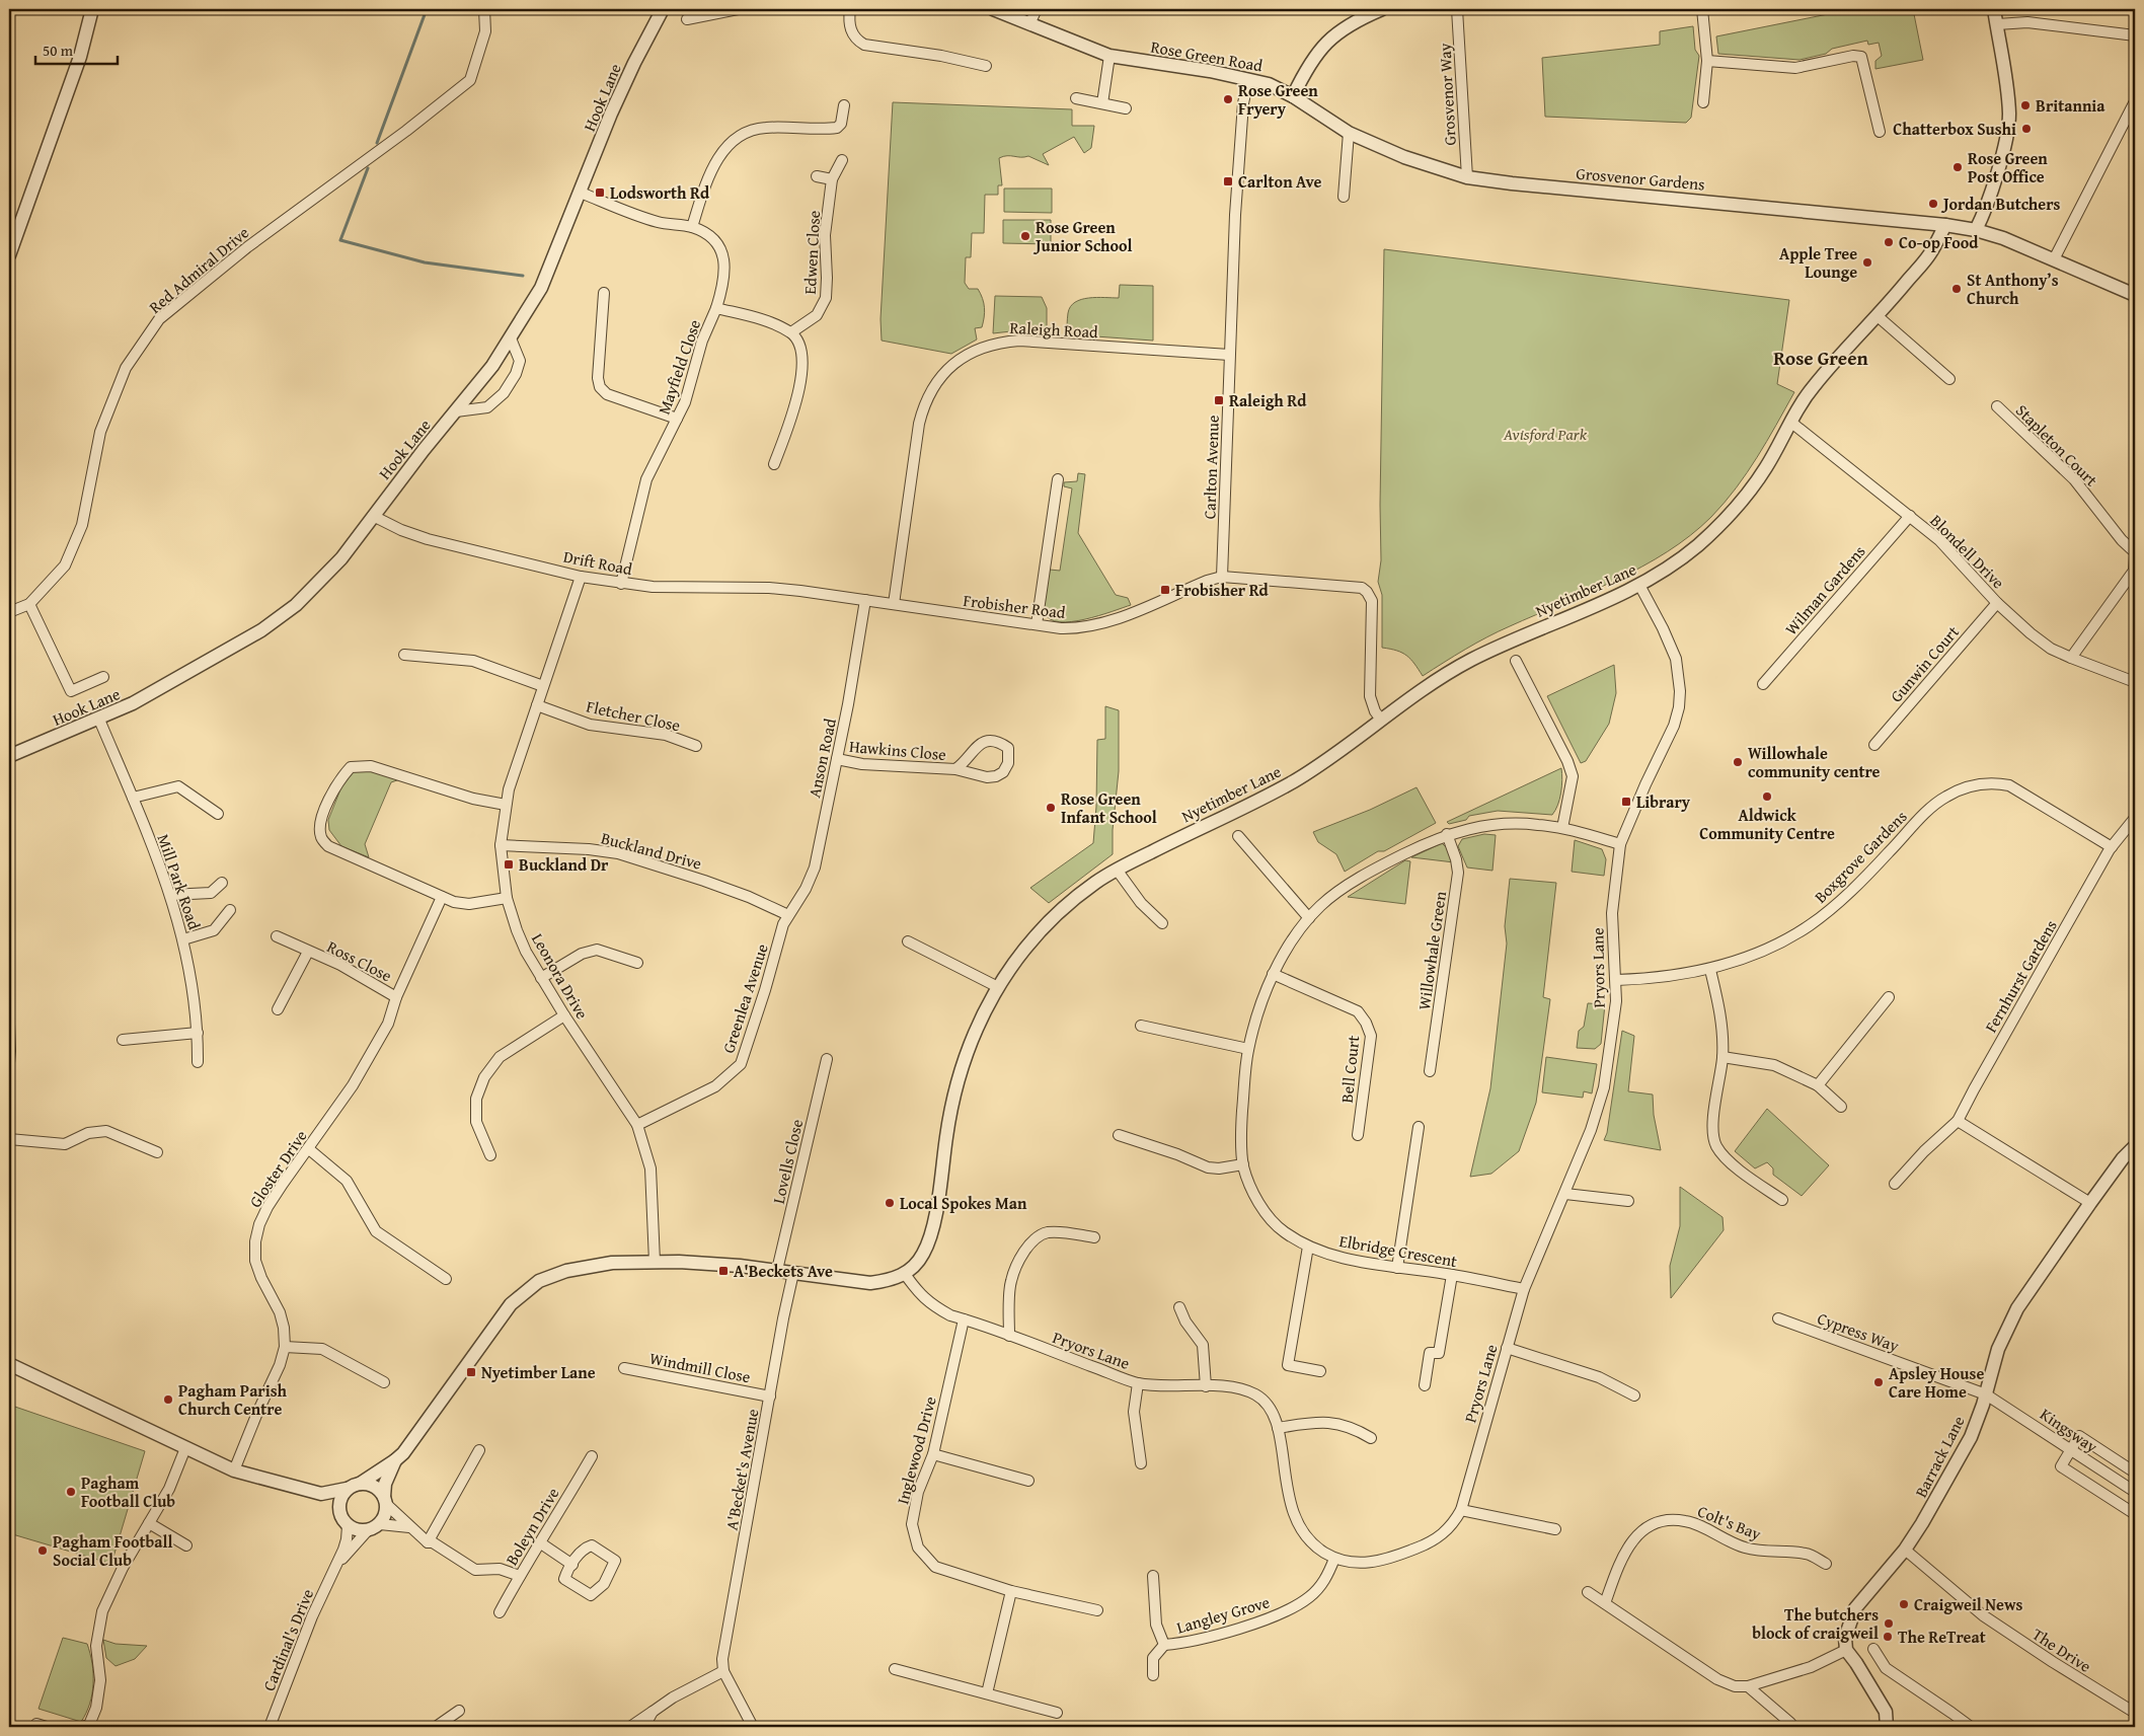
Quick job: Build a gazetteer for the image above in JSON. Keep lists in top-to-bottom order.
{
  "streets": {
    "street": [
      "Rose Green Road",
      "Grosvenor Way",
      "Hook Lane",
      "Grosvenor Gardens",
      "Edwen Close",
      "Red Admiral Drive",
      "Raleigh Road",
      "Mayfield Close",
      "Stapleton Court",
      "Carlton Avenue",
      "Blondell Drive",
      "Drift Road",
      "Nyetimber Lane",
      "Wilman Gardens",
      "Frobisher Road",
      "Gunwin Court",
      "Fletcher Close",
      "Hawkins Close",
      "Anson Road",
      "Buckland Drive",
      "Boxgrove Gardens",
      "Mill Park Road",
      "Willowhale Green",
      "Ross Close",
      "Pryors Lane",
      "Leonora Drive",
      "Fernhurst Gardens",
      "Greenlea Avenue",
      "Bell Court",
      "Lovells Close",
      "Gloster Drive",
      "Elbridge Crescent",
      "Cypress Way",
      "Windmill Close",
      "Kingsway",
      "Inglewood Drive",
      "Barrack Lane",
      "A'Becket's Avenue",
      "Colt's Bay",
      "Boleyn Drive",
      "Langley Grove",
      "Cardinal's Drive",
      "The Drive"
    ]
  },
  "crossings": [
    ["Rose Green Road", "Grosvenor Gardens"],
    ["Rose Green Road", "Carlton Avenue"],
    ["Grosvenor Way", "Grosvenor Gardens"],
    ["Hook Lane", "Drift Road"],
    ["Hook Lane", "Mill Park Road"],
    ["Grosvenor Gardens", "Nyetimber Lane"],
    ["Edwen Close", "Mayfield Close"],
    ["Raleigh Road", "Carlton Avenue"],
    ["Raleigh Road", "Frobisher Road"],
    ["Mayfield Close", "Drift Road"],
    ["Stapleton Court", "Blondell Drive"],
    ["Carlton Avenue", "Frobisher Road"],
    ["Blondell Drive", "Nyetimber Lane"],
    ["Blondell Drive", "Wilman Gardens"],
    ["Blondell Drive", "Gunwin Court"],
    ["Drift Road", "Frobisher Road"],
    ["Drift Road", "Leonora Drive"],
    ["Nyetimber Lane", "Pryors Lane"],
    ["Nyetimber Lane", "Leonora Drive"],
    ["Nyetimber Lane", "Lovells Close"],
    ["Nyetimber Lane", "A'Becket's Avenue"],
    ["Nyetimber Lane", "Cardinal's Drive"],
    ["Frobisher Road", "Anson Road"],
    ["Fletcher Close", "Leonora Drive"],
    ["Hawkins Close", "Anson Road"],
    ["Anson Road", "Buckland Drive"],
    ["Anson Road", "Greenlea Avenue"],
    ["Buckland Drive", "Leonora Drive"],
    ["Buckland Drive", "Greenlea Avenue"],
    ["Boxgrove Gardens", "Pryors Lane"],
    ["Boxgrove Gardens", "Fernhurst Gardens"],
    ["Willowhale Green", "Elbridge Crescent"],
    ["Ross Close", "Gloster Drive"],
    ["Pryors Lane", "Elbridge Crescent"],
    ["Pryors Lane", "Inglewood Drive"],
    ["Pryors Lane", "Langley Grove"],
    ["Leonora Drive", "Greenlea Avenue"],
    ["Bell Court", "Elbridge Crescent"],
    ["Cypress Way", "Kingsway"],
    ["Cypress Way", "Barrack Lane"],
    ["Windmill Close", "A'Becket's Avenue"],
    ["Kingsway", "Barrack Lane"],
    ["Barrack Lane", "The Drive"]
  ],
  "districts": ["Rose Green"],
  "parks": ["Avisford Park"],
  "places": {
    "other": [
      "Rose Green Fryery",
      "Britannia",
      "Chatterbox Sushi",
      "Rose Green Post Office",
      "Jordan Butchers",
      "Rose Green Junior School",
      "Co-op Food",
      "Apple Tree Lounge",
      "St Anthony’s Church",
      "Willowhale community centre",
      "Aldwick Community Centre",
      "Rose Green Infant School",
      "Local Spokes Man",
      "Apsley House Care Home",
      "Pagham Parish Church Centre",
      "Pagham Football Club",
      "Pagham Football Social Club",
      "Craigweil News",
      "The butchers block of craigweil",
      "The ReTreat"
    ],
    "transit": [
      "Carlton Ave",
      "Lodsworth Rd",
      "Raleigh Rd",
      "Frobisher Rd",
      "Library",
      "Buckland Dr",
      "A'Beckets Ave",
      "Nyetimber Lane"
    ]
  },
  "scale_bar": "50 m"
}
